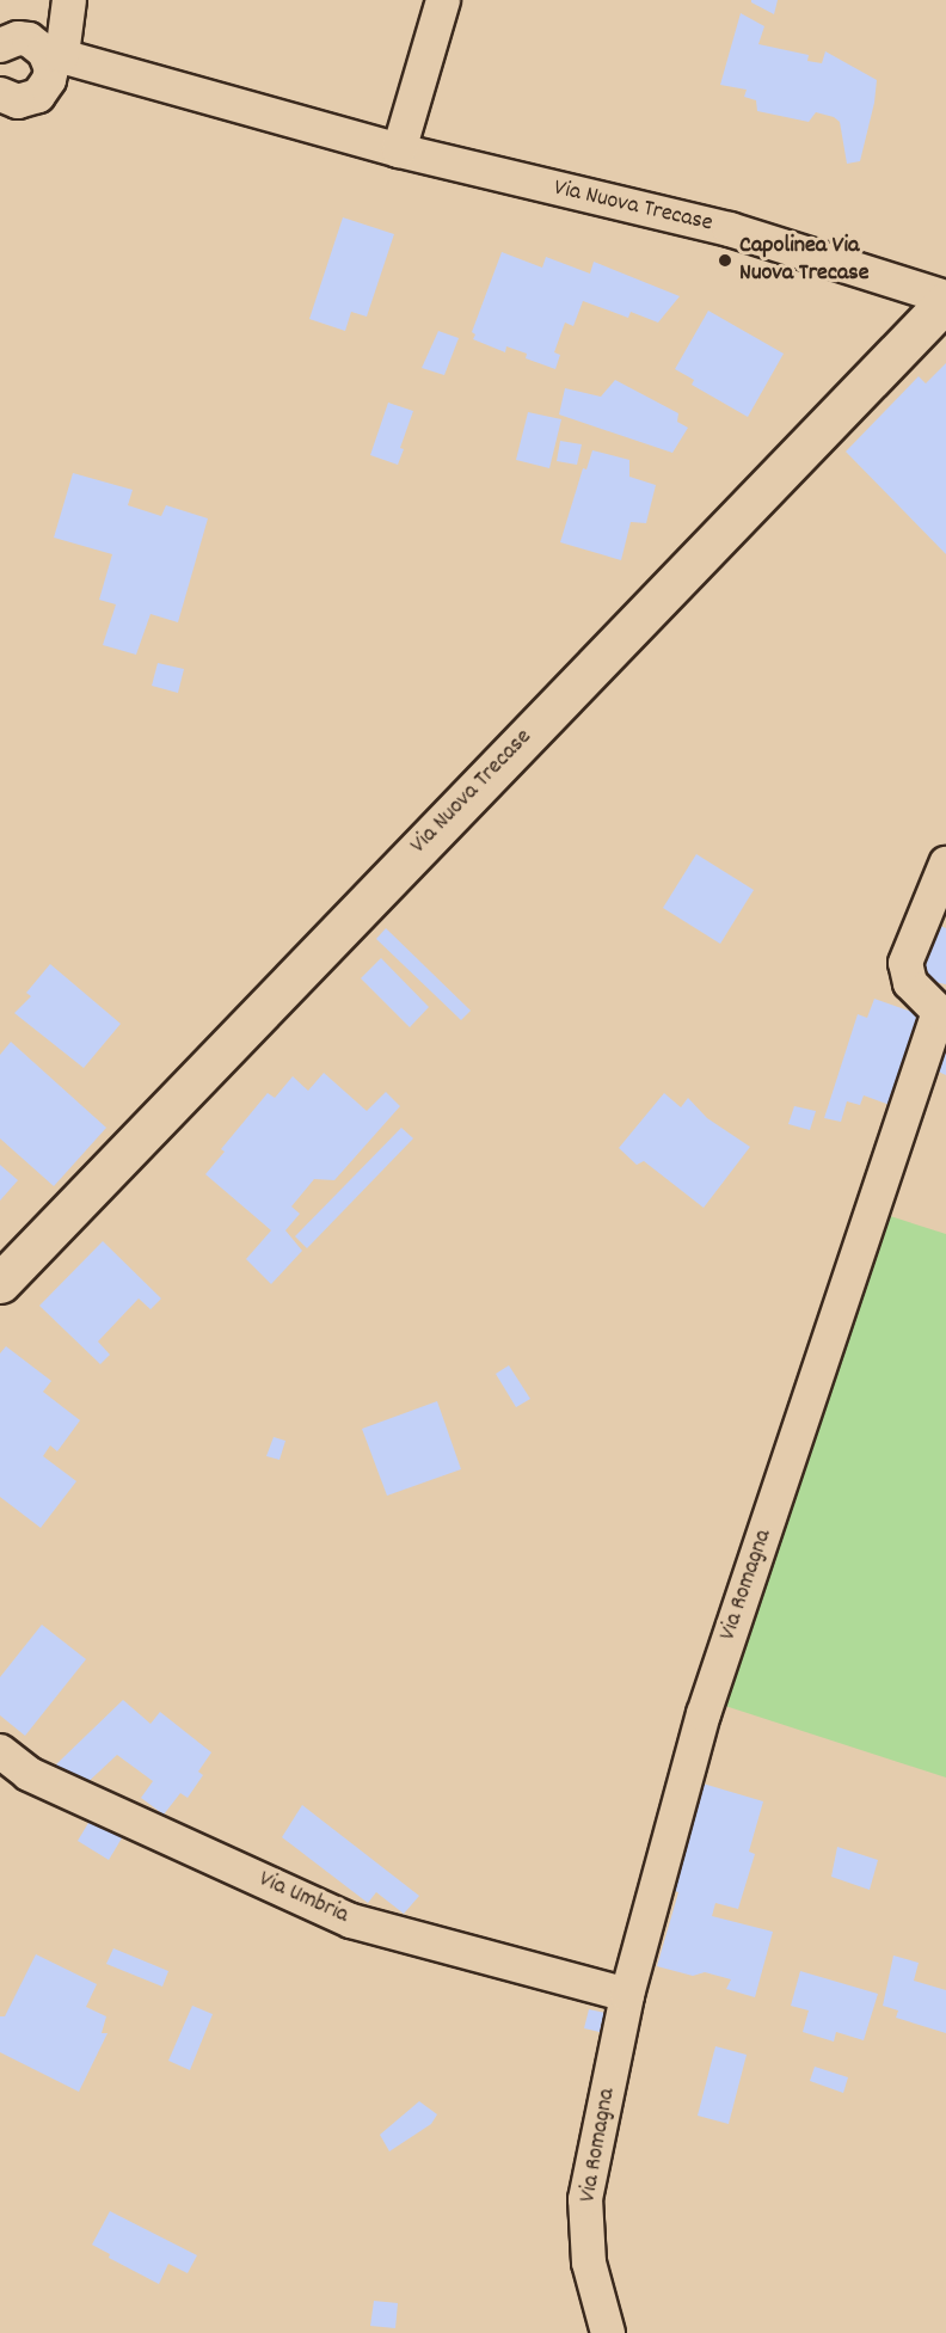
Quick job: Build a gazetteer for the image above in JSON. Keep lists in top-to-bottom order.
{
  "streets": {
    "street": ["Via Nuova Trecase", "Via Romagna", "Via Umbria"]
  },
  "crossings": [
    ["Via Romagna", "Via Umbria"]
  ],
  "places": ["Capolinea Via Nuova Trecase"]
}
